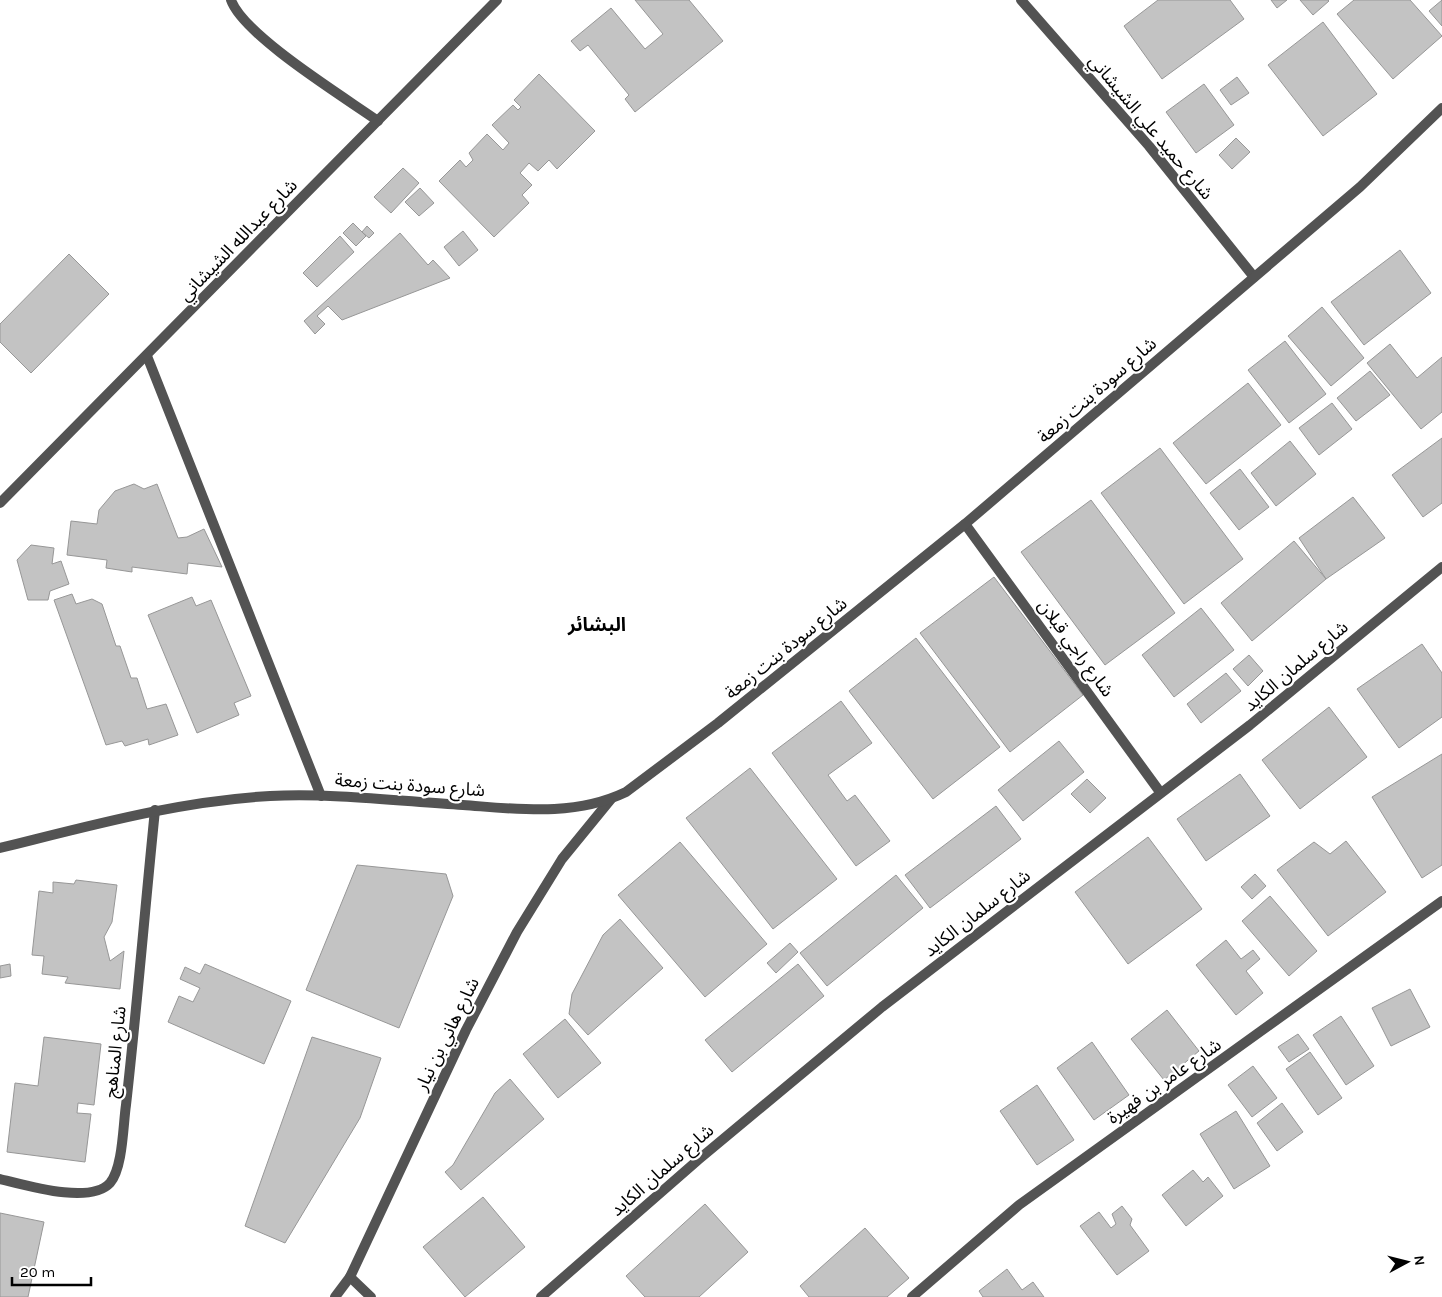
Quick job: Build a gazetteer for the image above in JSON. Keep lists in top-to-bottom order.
{
  "streets": {
    "street": [
      "شارع حميد علي الشيشاني",
      "شارع عبدالله الشيشاني",
      "شارع سودة بنت زمعة",
      "شارع راجي قبلان",
      "شارع سلمان الكايد",
      "شارع هاني بن نيار",
      "شارع المناهج",
      "شارع عامر بن فهيرة"
    ]
  },
  "crossings": [
    ["شارع حميد علي الشيشاني", "شارع سودة بنت زمعة"],
    ["شارع سودة بنت زمعة", "شارع راجي قبلان"],
    ["شارع سودة بنت زمعة", "شارع هاني بن نيار"],
    ["شارع سودة بنت زمعة", "شارع المناهج"],
    ["شارع راجي قبلان", "شارع سلمان الكايد"]
  ],
  "districts": ["البشائر"],
  "scale_bar": "20 m",
  "north": "right"
}
